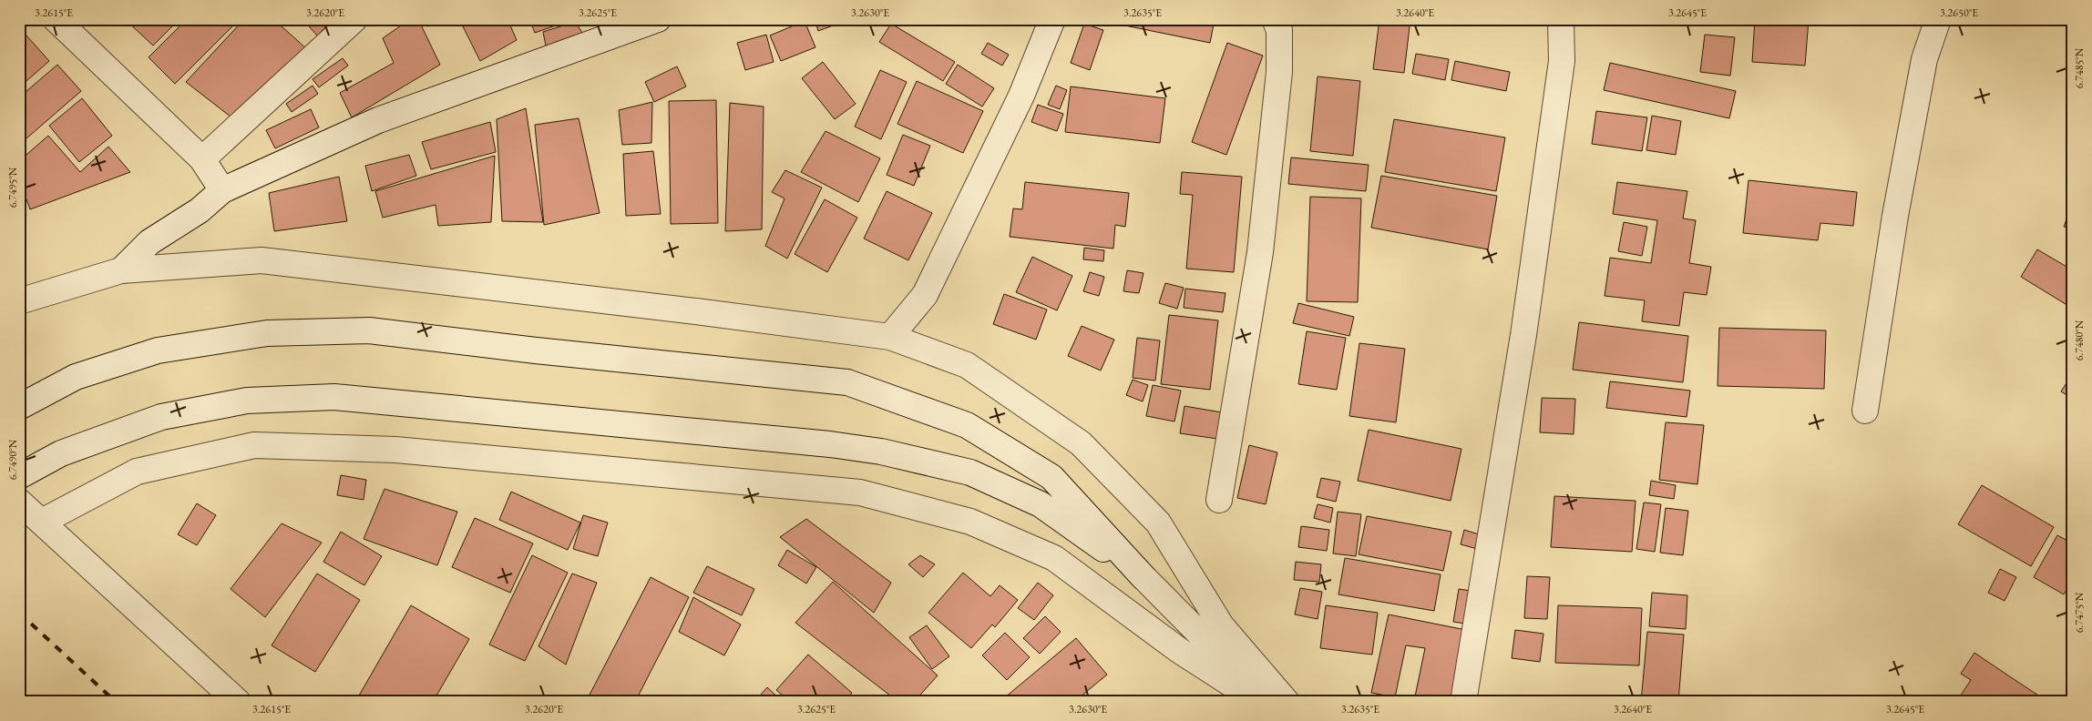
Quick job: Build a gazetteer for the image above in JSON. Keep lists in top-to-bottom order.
{
  "coordinates": [
    "3.2615°E",
    "3.2620°E",
    "3.2625°E",
    "3.2630°E",
    "3.2635°E",
    "3.2640°E",
    "3.2645°E",
    "3.2650°E",
    "6.7485°N",
    "6.7495°N",
    "6.7480°N",
    "6.7490°N",
    "6.7475°N"
  ]
}
